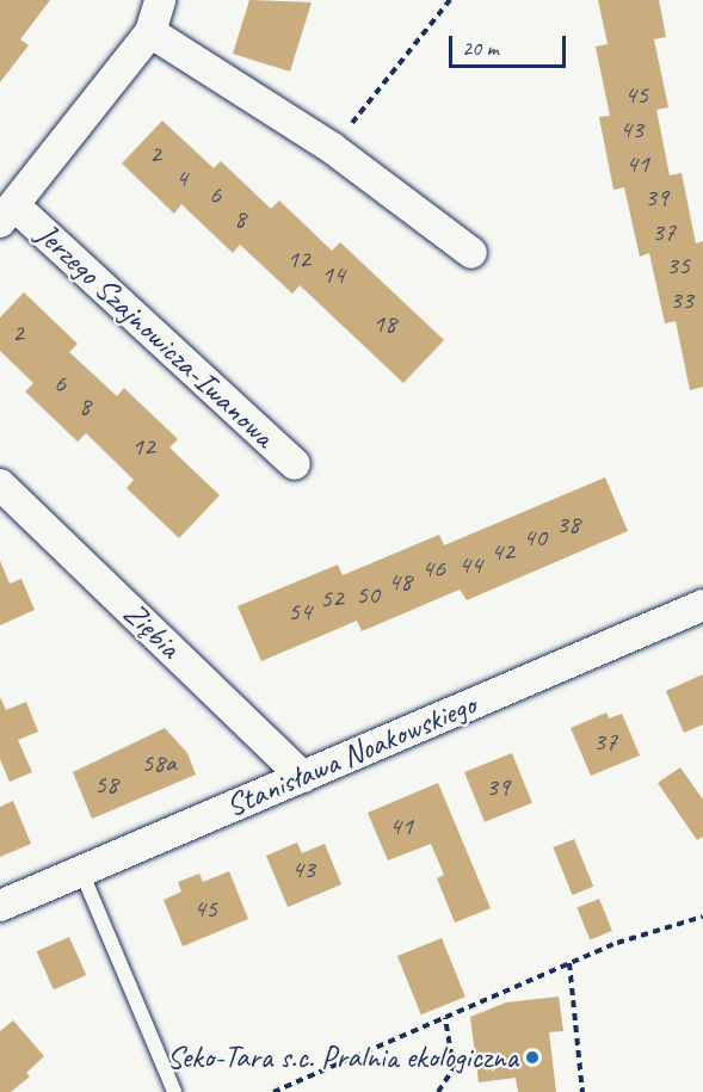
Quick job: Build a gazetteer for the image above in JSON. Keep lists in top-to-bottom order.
{
  "streets": {
    "street": ["Jerzego Szajnowicza-Iwanowa", "Ziębia", "Stanisława Noakowskiego"]
  },
  "crossings": [
    ["Ziębia", "Stanisława Noakowskiego"]
  ],
  "places": ["Seko-Tara s.c. Pralnia ekologiczna"],
  "house_numbers": [
    "45",
    "43",
    "2",
    "41",
    "4",
    "6",
    "39",
    "8",
    "37",
    "12",
    "35",
    "14",
    "33",
    "18",
    "2",
    "6",
    "8",
    "12",
    "38",
    "40",
    "42",
    "44",
    "46",
    "48",
    "50",
    "52",
    "54",
    "37",
    "58a",
    "58",
    "39",
    "41",
    "43",
    "45"
  ],
  "scale_bar": "20 m"
}
